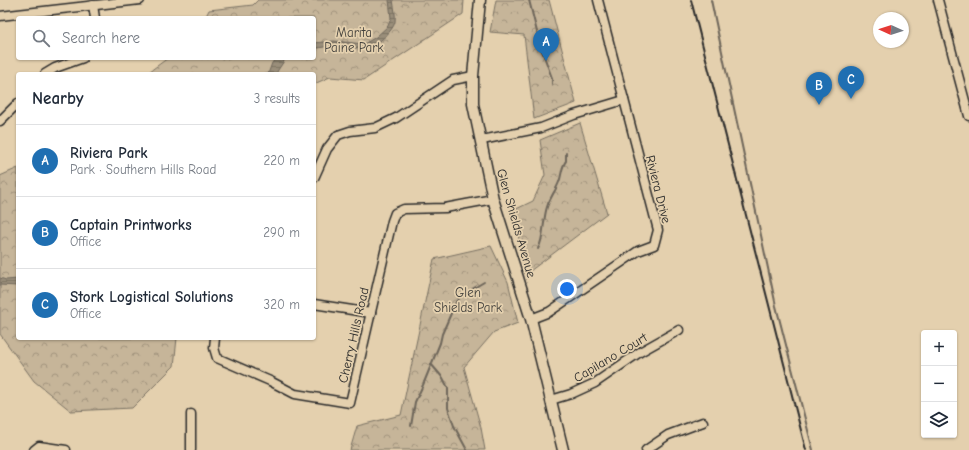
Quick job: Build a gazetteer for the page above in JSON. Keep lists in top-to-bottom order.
{
  "streets": {
    "street": [
      "Riviera Drive",
      "Glen Shields Avenue",
      "Cherry Hills Road",
      "Capilano Court"
    ]
  },
  "crossings": [
    ["Riviera Drive", "Glen Shields Avenue"],
    ["Glen Shields Avenue", "Cherry Hills Road"],
    ["Glen Shields Avenue", "Capilano Court"]
  ],
  "parks": ["Marita Paine Park", "Glen Shields Park"],
  "north": "left",
  "page": {
    "search": "Search here",
    "pins": ["A", "C", "B"],
    "heading": ["Nearby", "3 results"],
    "list": [
      {
        "mark": "A",
        "name": "Riviera Park",
        "note": "Park · Southern Hills Road",
        "value": "220 m"
      },
      {
        "mark": "B",
        "name": "Captain Printworks",
        "note": "Office",
        "value": "290 m"
      },
      {
        "mark": "C",
        "name": "Stork Logistical Solutions",
        "note": "Office",
        "value": "320 m"
      }
    ],
    "map_buttons": ["+", "−"]
  }
}
